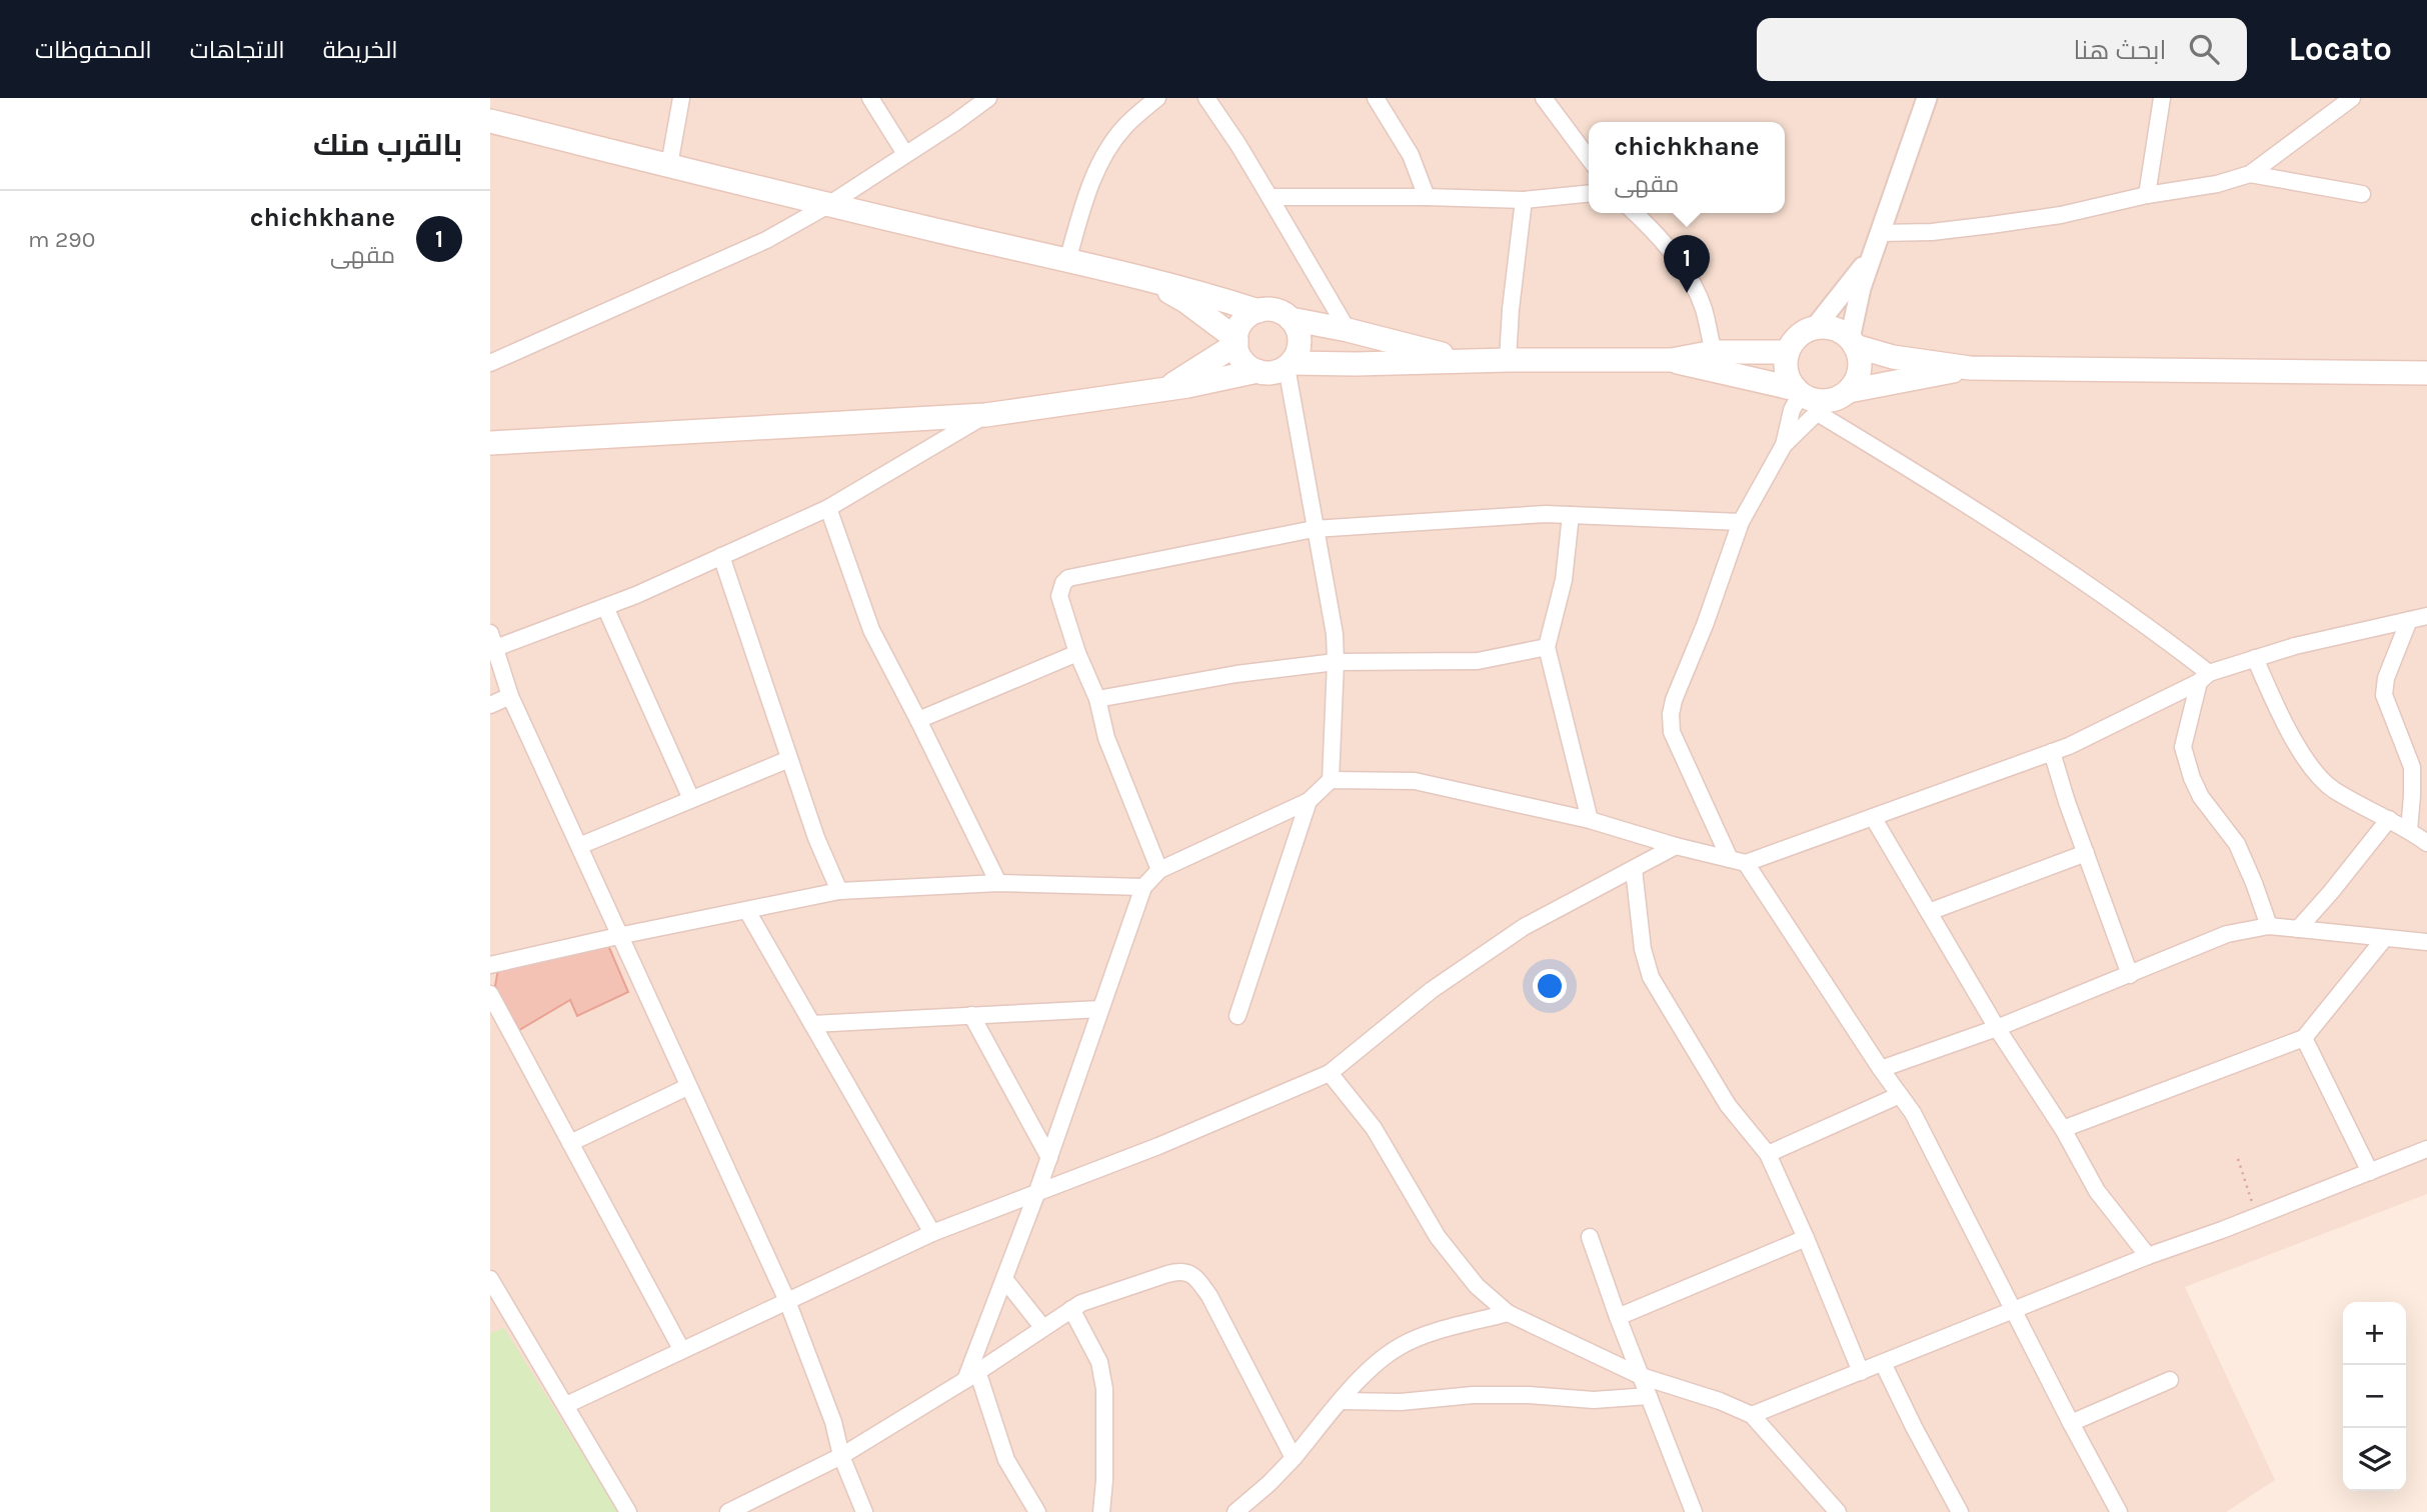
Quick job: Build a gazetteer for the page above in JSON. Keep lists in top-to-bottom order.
{
  "page": {
    "header": "Locato",
    "search": "ابحث هنا",
    "nav": ["الخريطة", "الاتجاهات", "المحفوظات"],
    "heading": "بالقرب منك",
    "popup": ["chichkhane", "مقهى"],
    "list": [
      {
        "mark": "1",
        "name": "chichkhane",
        "note": "مقهى",
        "value": "290 m"
      }
    ],
    "pins": "1",
    "map_buttons": ["+", "−"]
  }
}
